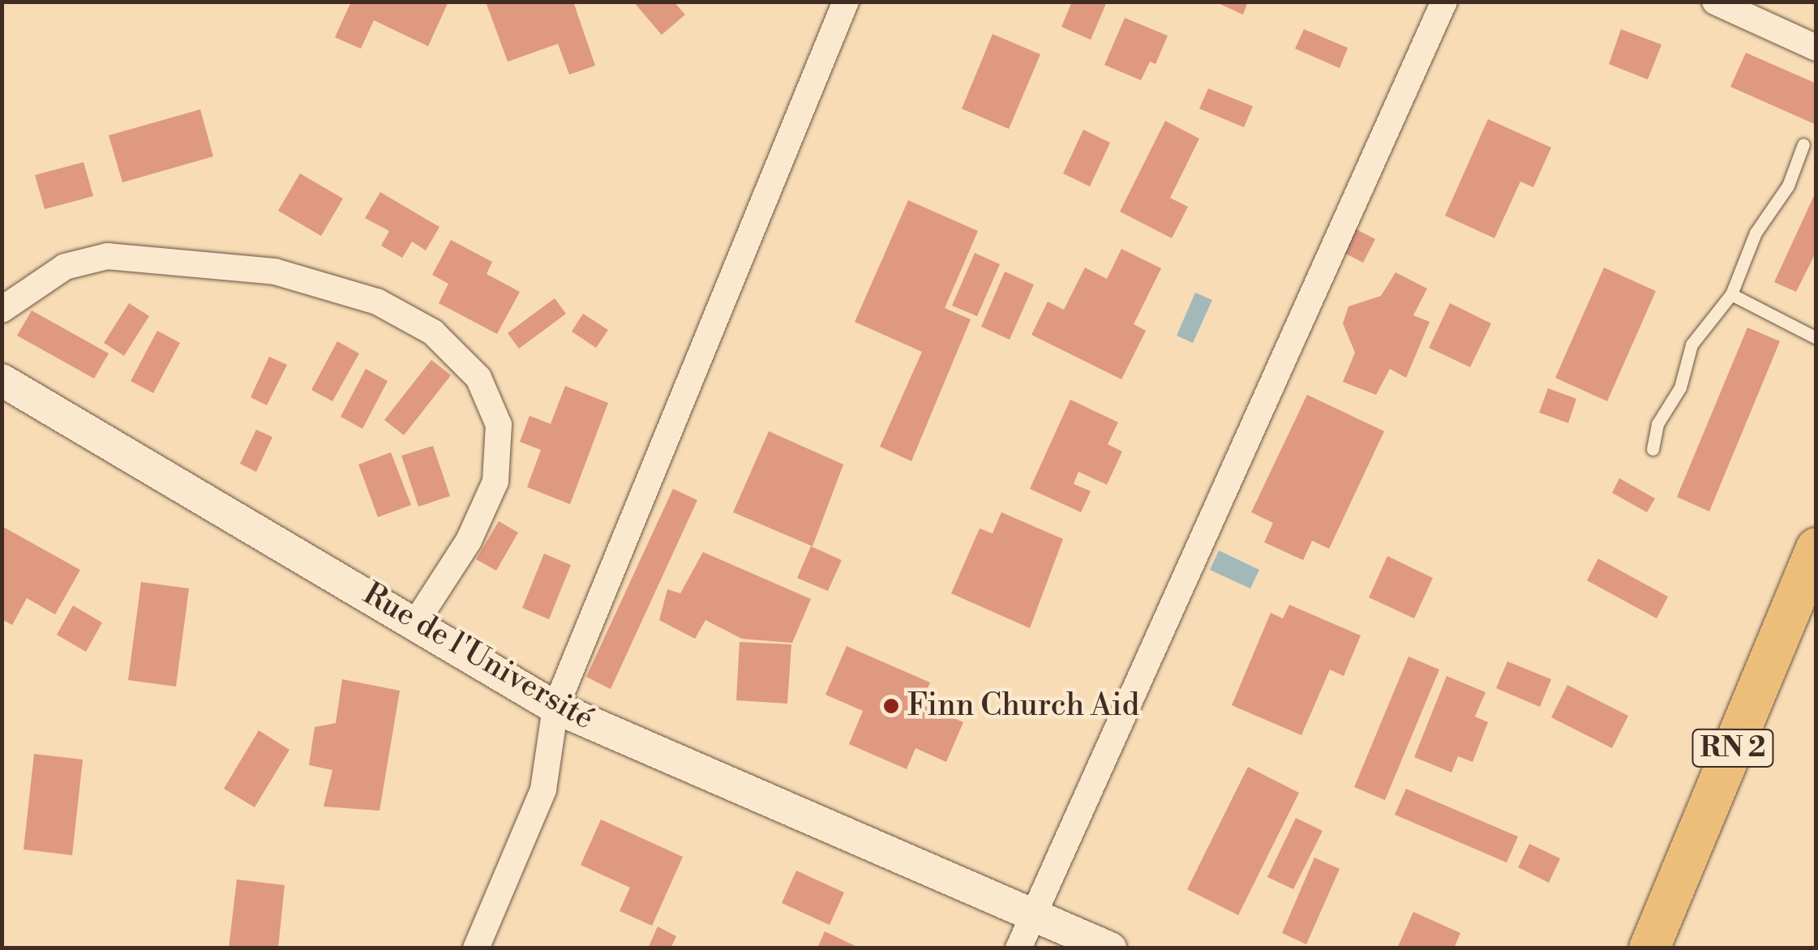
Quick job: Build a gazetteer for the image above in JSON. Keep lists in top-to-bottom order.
{
  "streets": {
    "main road": ["RN 2"],
    "street": ["Rue de l'Université"]
  },
  "places": ["Finn Church Aid"]
}
